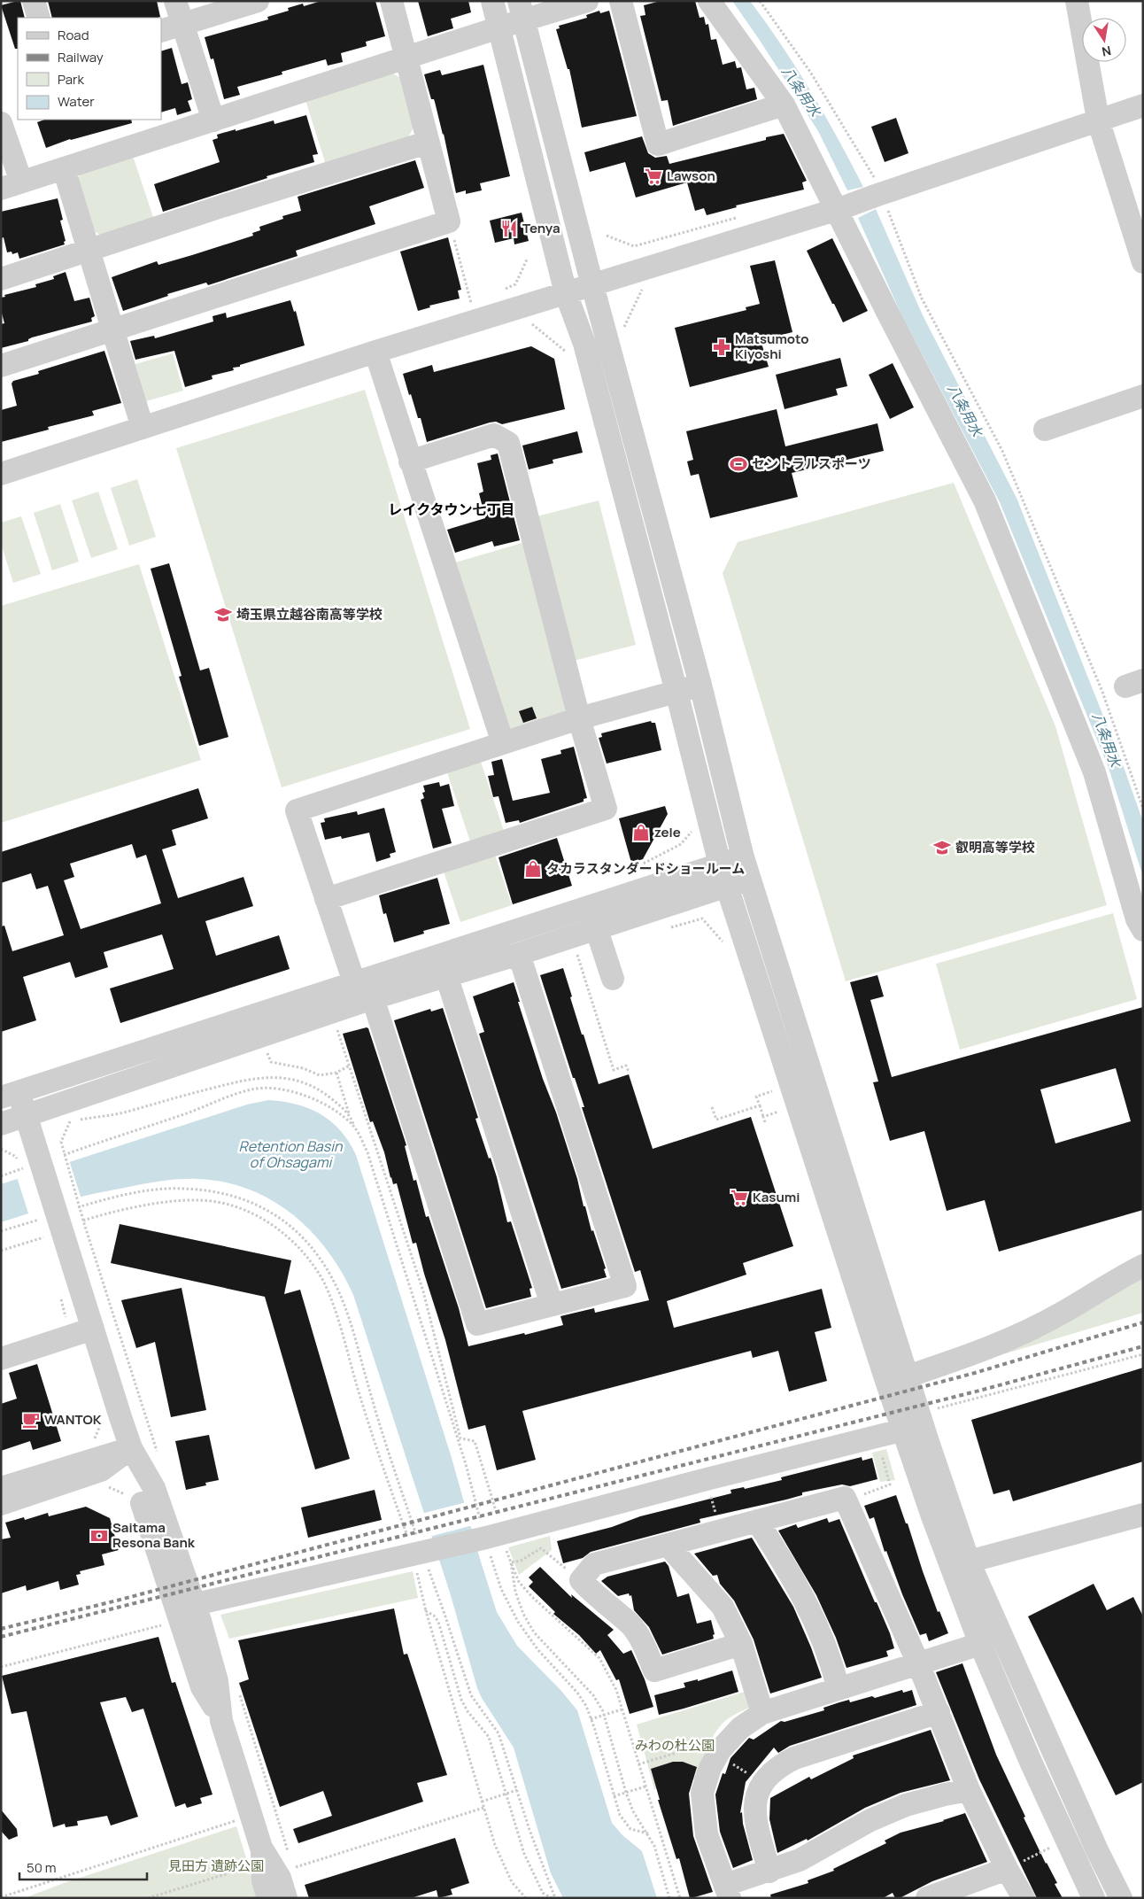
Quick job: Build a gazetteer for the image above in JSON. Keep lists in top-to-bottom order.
{
  "districts": ["レイクタウン七丁目"],
  "water": ["八条用水", "Retention Basin of Ohsagami"],
  "parks": ["みわの杜公園", "見田方 遺跡公園"],
  "places": {
    "supermarket": ["Lawson", "Kasumi"],
    "restaurant": ["Tenya"],
    "pharmacy": ["Matsumoto Kiyoshi"],
    "sports": ["セントラルスポーツ"],
    "school or university": ["埼玉県立越谷南高等学校", "叡明高等学校"],
    "shop": ["zele", "タカラスタンダードショールーム"],
    "cafe": ["WANTOK"],
    "bank": ["Saitama Resona Bank"]
  },
  "legend": [
    "Road",
    "Railway",
    "Park",
    "Water"
  ],
  "scale_bar": "50 m",
  "north": "bottom"
}
